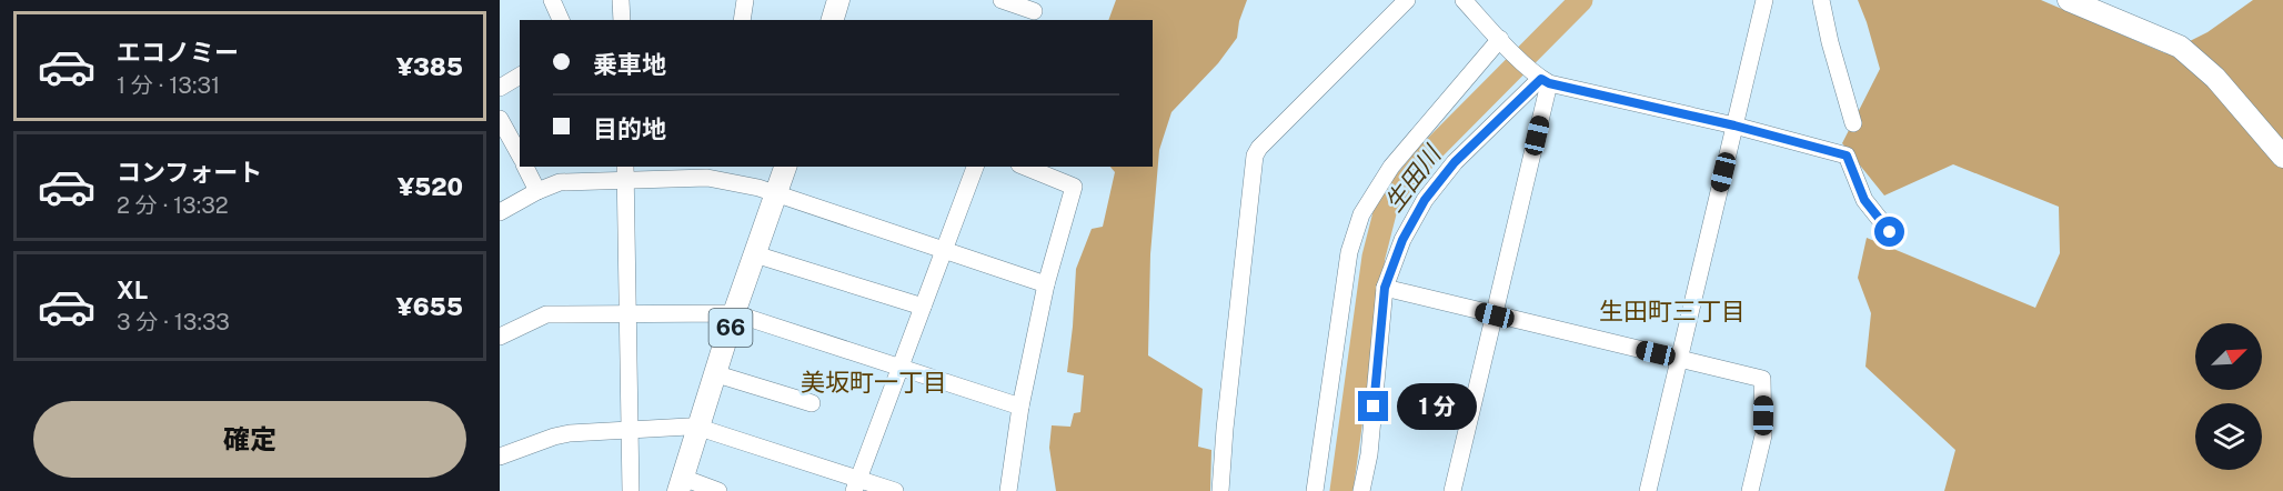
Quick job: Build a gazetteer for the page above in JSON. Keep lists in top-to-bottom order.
{
  "streets": {
    "main road": ["66"]
  },
  "districts": ["生田町三丁目", "美坂町一丁目"],
  "water": ["生田川"],
  "north": "top right",
  "page": {
    "list": [
      {
        "name": "エコノミー",
        "note": "1 分 · 13:31",
        "value": "¥385"
      },
      {
        "name": "コンフォート",
        "note": "2 分 · 13:32",
        "value": "¥520"
      },
      {
        "name": "XL",
        "note": "3 分 · 13:33",
        "value": "¥655"
      }
    ],
    "banner": ["乗車地", "目的地"],
    "bubble": "1 分",
    "buttons": "確定"
  }
}
